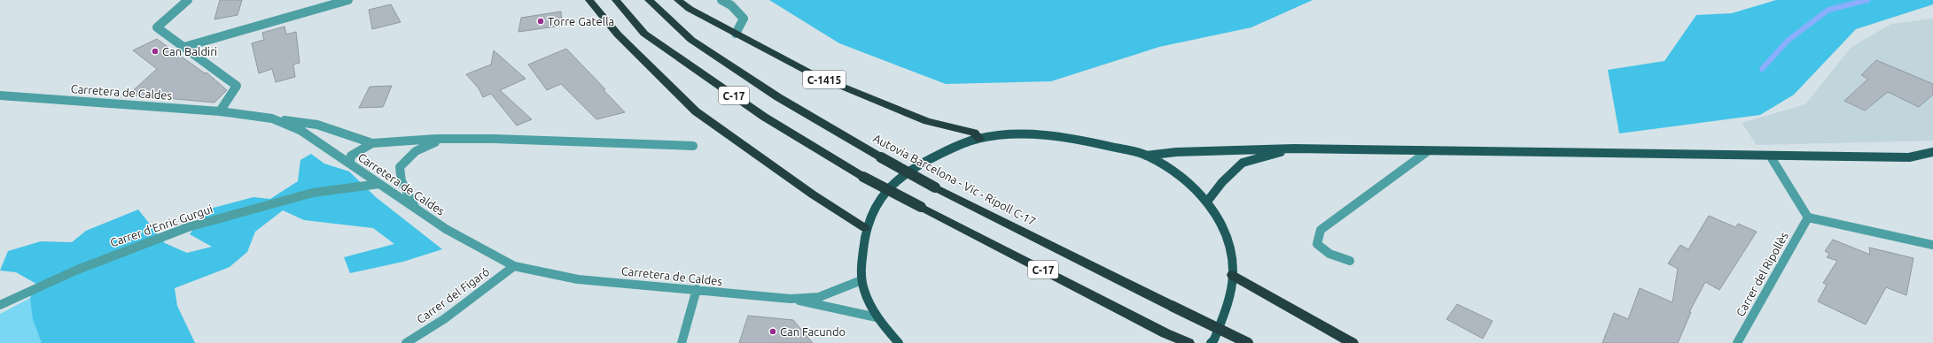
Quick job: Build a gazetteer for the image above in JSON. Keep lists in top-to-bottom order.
{
  "streets": {
    "highway": ["C-1415", "C-17", "Autovia Barcelona - Vic - Ripoll C-17"],
    "street": [
      "Carretera de Caldes",
      "Carrer d'Enric Gurgui",
      "Carrer del Ripollès",
      "Carrer del Figaró"
    ]
  },
  "crossings": [
    ["Carretera de Caldes", "Carrer d'Enric Gurgui"],
    ["Carretera de Caldes", "Carrer del Figaró"]
  ],
  "places": ["Torre Gatella", "Can Baldiri", "Can Facundo"]
}
